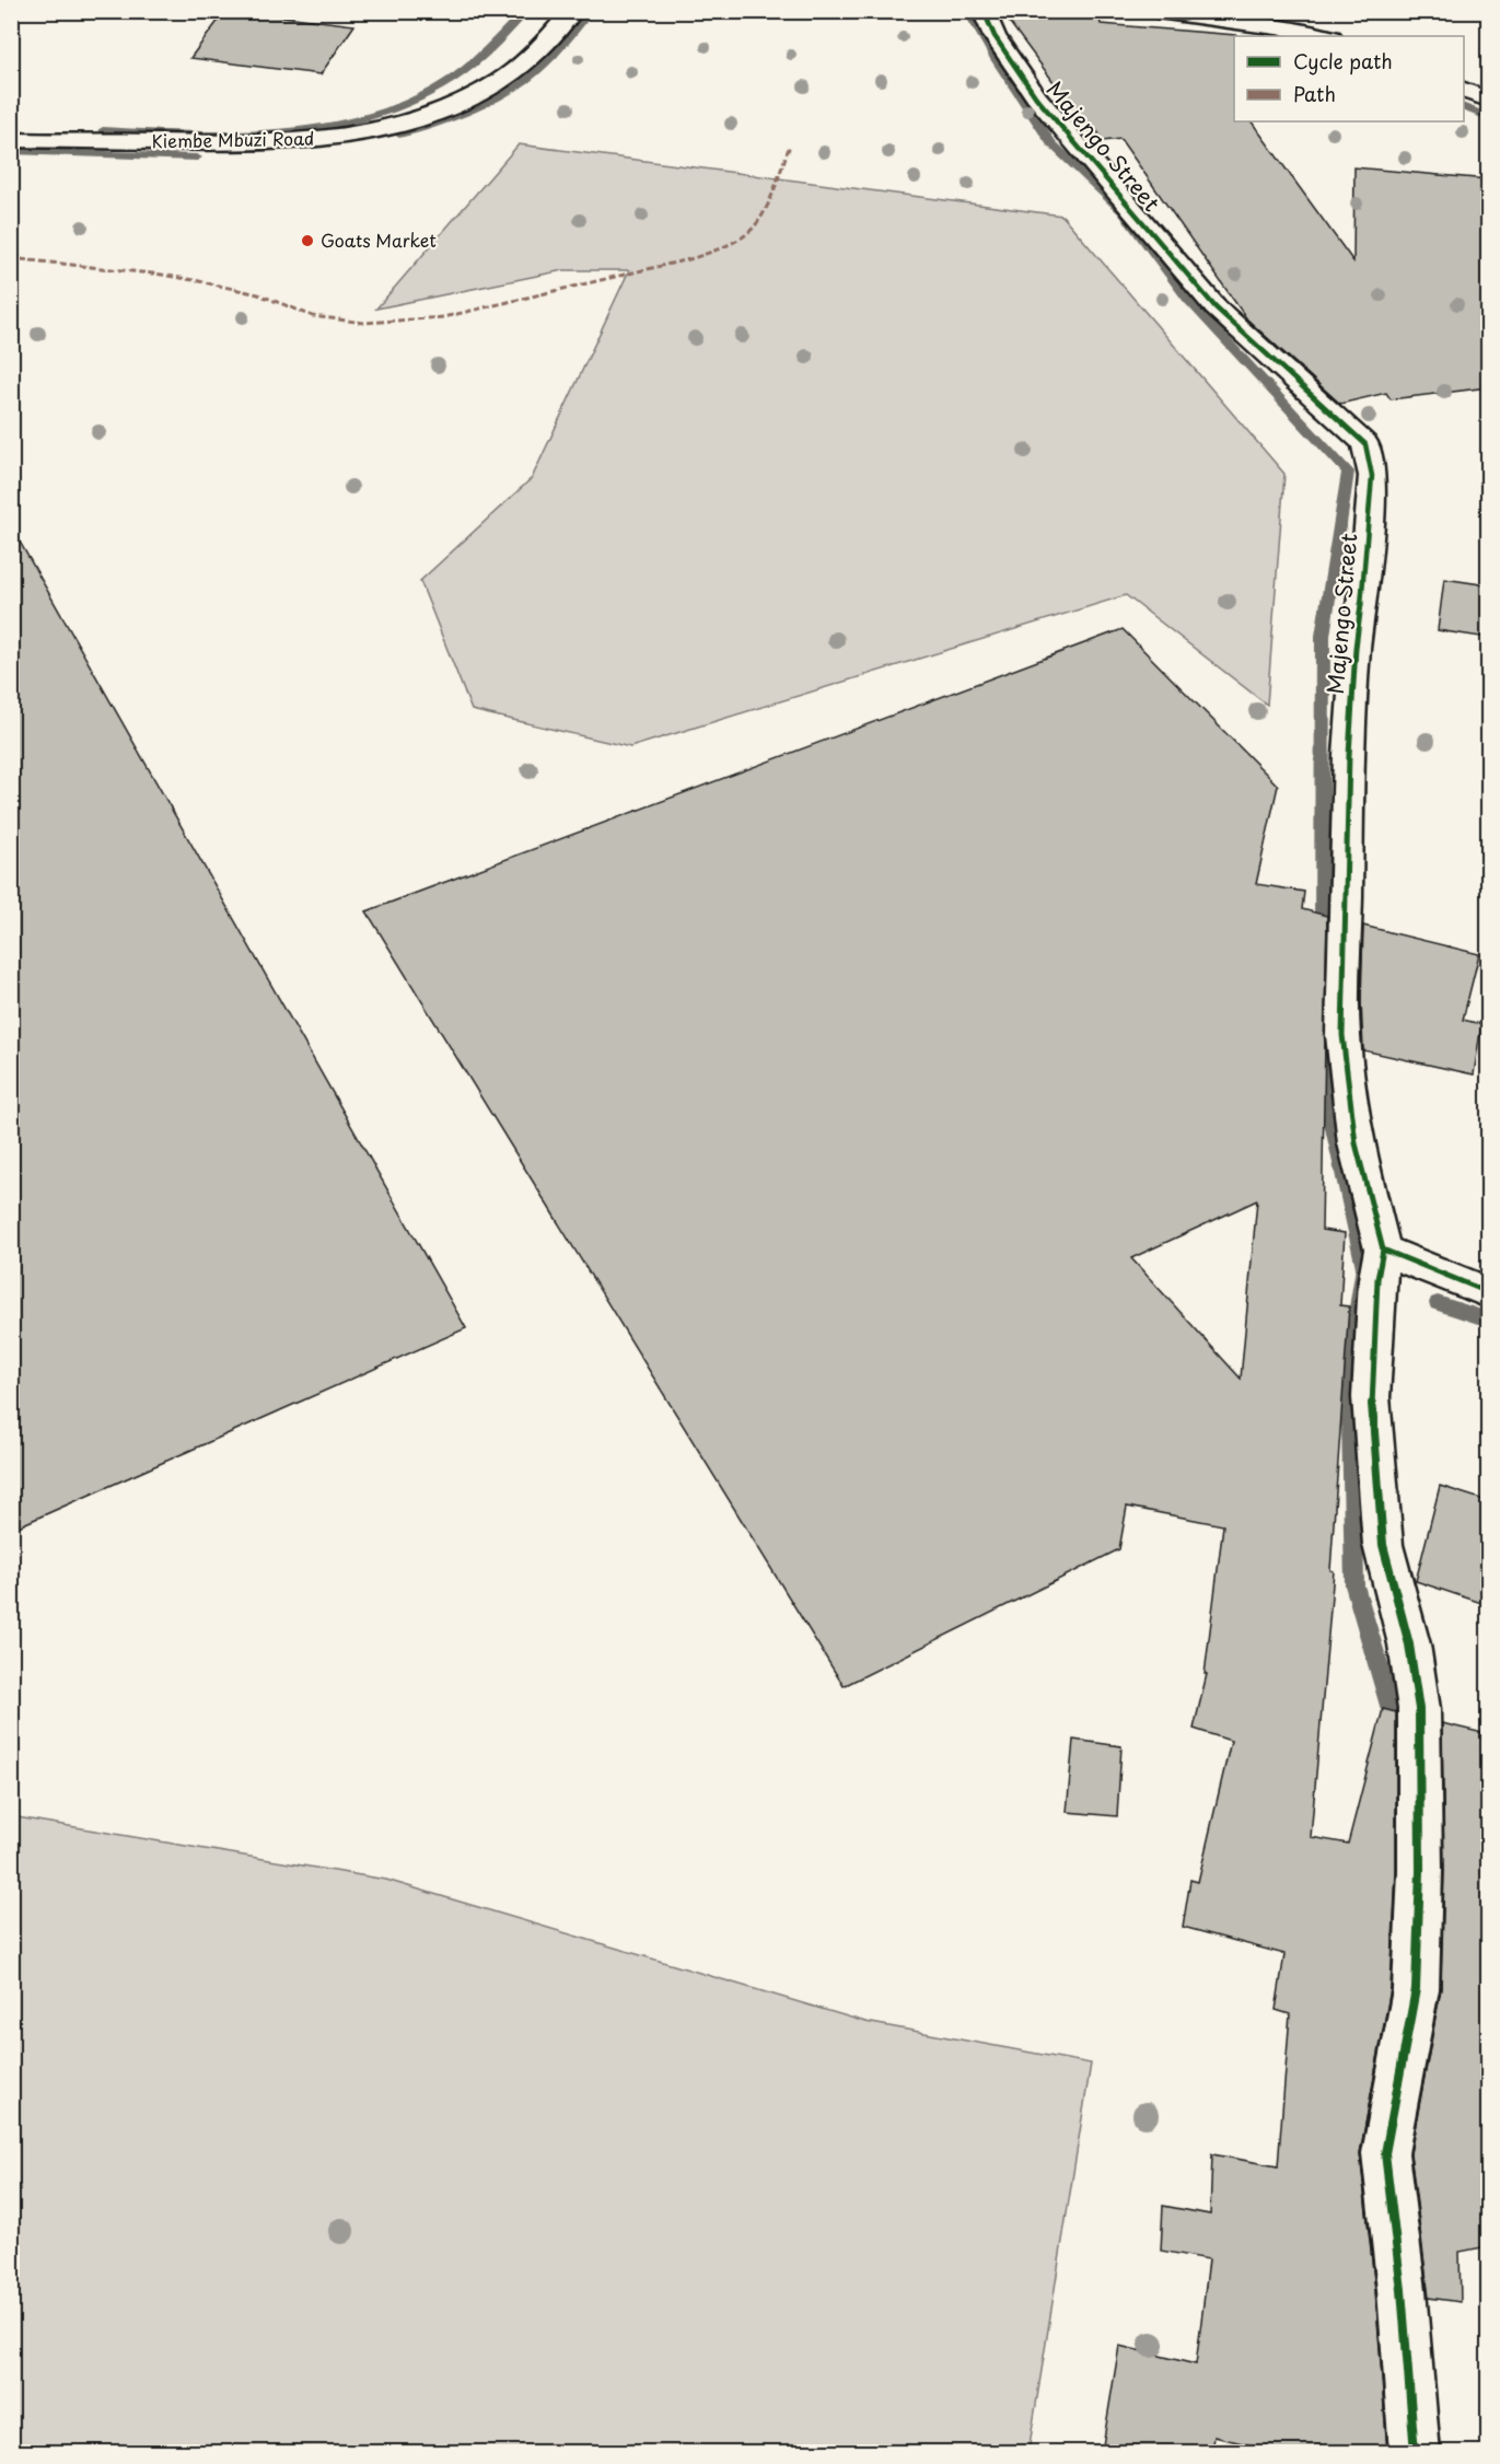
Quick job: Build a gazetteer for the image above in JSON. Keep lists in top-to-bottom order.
{
  "streets": {
    "street": ["Kiembe Mbuzi Road", "Majengo Street"]
  },
  "places": ["Goats Market"],
  "legend": ["Cycle path", "Path"]
}
